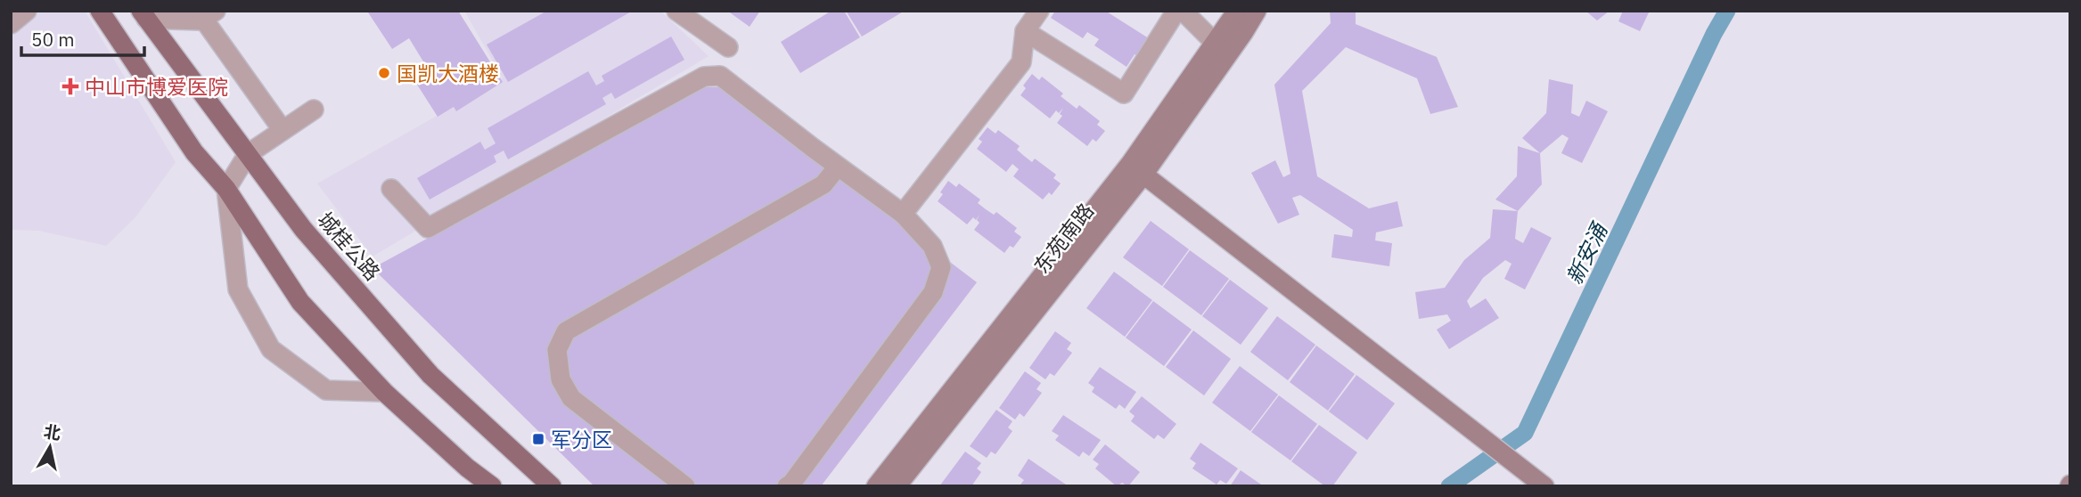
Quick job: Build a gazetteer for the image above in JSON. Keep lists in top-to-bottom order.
{
  "streets": {
    "main road": ["城桂公路"],
    "street": ["东苑南路"]
  },
  "water": ["新安涌"],
  "places": {
    "other": ["国凯大酒楼"],
    "health": ["中山市博爱医院"],
    "transit": ["军分区"]
  },
  "scale_bar": "50 m",
  "north": "top"
}
